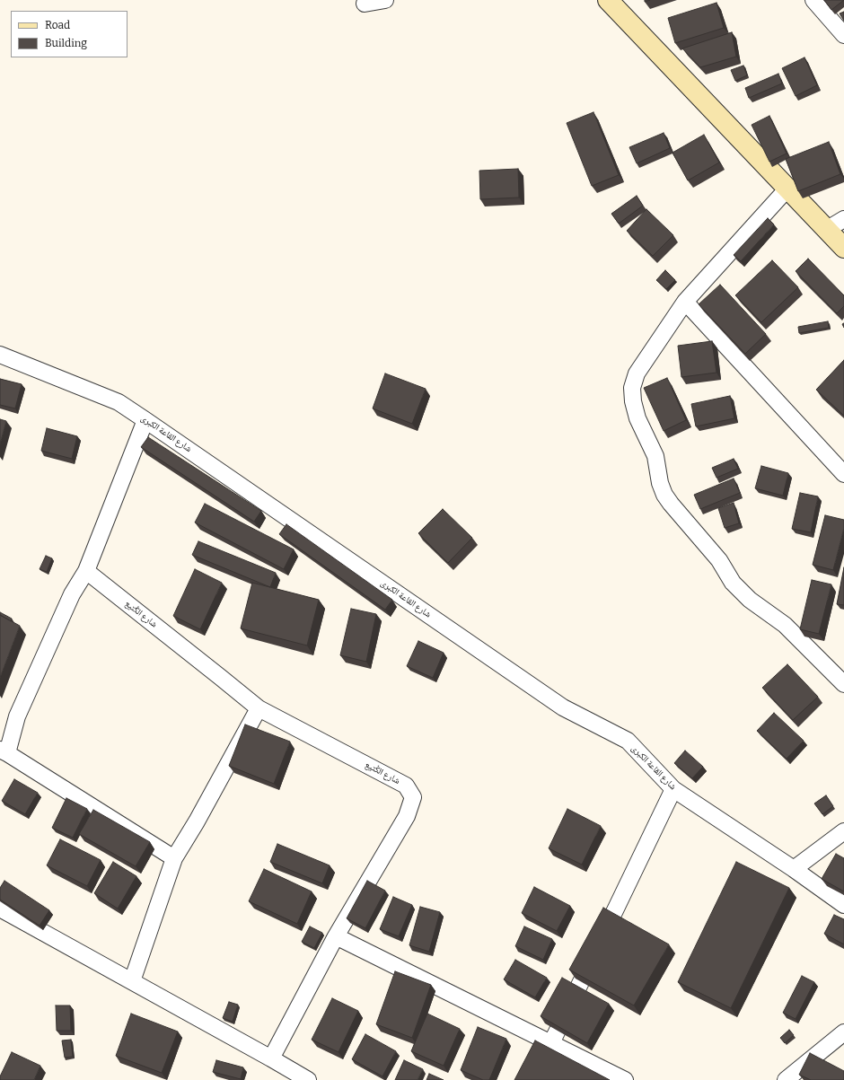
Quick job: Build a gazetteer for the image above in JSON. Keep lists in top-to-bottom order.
{
  "streets": {
    "street": ["شارع القاعة الكبرى", "شارع الكُتيع"]
  },
  "legend": ["Road", "Building"]
}
